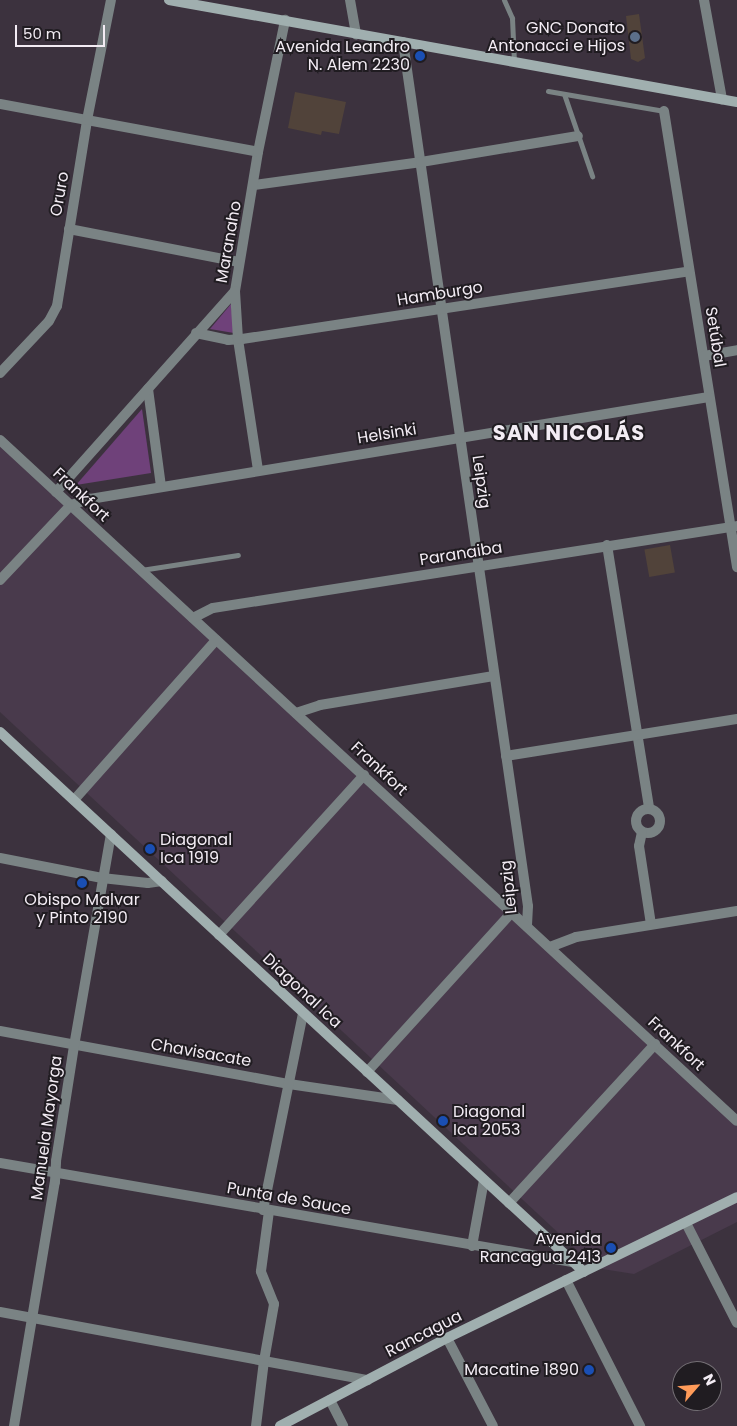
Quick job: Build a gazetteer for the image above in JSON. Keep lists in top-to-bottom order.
{
  "streets": {
    "main road": ["Diagonal Ica", "Rancagua"],
    "street": [
      "Oruro",
      "Maranaho",
      "Hamburgo",
      "Setúbal",
      "Helsinki",
      "Leipzig",
      "Frankfort",
      "Paranaiba",
      "Chavisacate",
      "Manuela Mayorga",
      "Punta de Sauce"
    ]
  },
  "crossings": [
    ["Maranaho", "Hamburgo"],
    ["Maranaho", "Helsinki"],
    ["Hamburgo", "Setúbal"],
    ["Hamburgo", "Leipzig"],
    ["Setúbal", "Helsinki"],
    ["Setúbal", "Paranaiba"],
    ["Helsinki", "Leipzig"],
    ["Helsinki", "Frankfort"],
    ["Leipzig", "Frankfort"],
    ["Leipzig", "Paranaiba"],
    ["Frankfort", "Paranaiba"],
    ["Diagonal Ica", "Chavisacate"],
    ["Diagonal Ica", "Manuela Mayorga"],
    ["Diagonal Ica", "Punta de Sauce"],
    ["Diagonal Ica", "Rancagua"],
    ["Chavisacate", "Manuela Mayorga"],
    ["Manuela Mayorga", "Punta de Sauce"]
  ],
  "districts": ["SAN NICOLÁS"],
  "places": [
    "GNC Donato Antonacci e Hijos",
    "Avenida Leandro N. Alem 2230",
    "Diagonal Ica 1919",
    "Obispo Malvar y Pinto 2190",
    "Diagonal Ica 2053",
    "Avenida Rancagua 2413",
    "Macatine 1890"
  ],
  "scale_bar": "50 m",
  "north": "top right"
}
